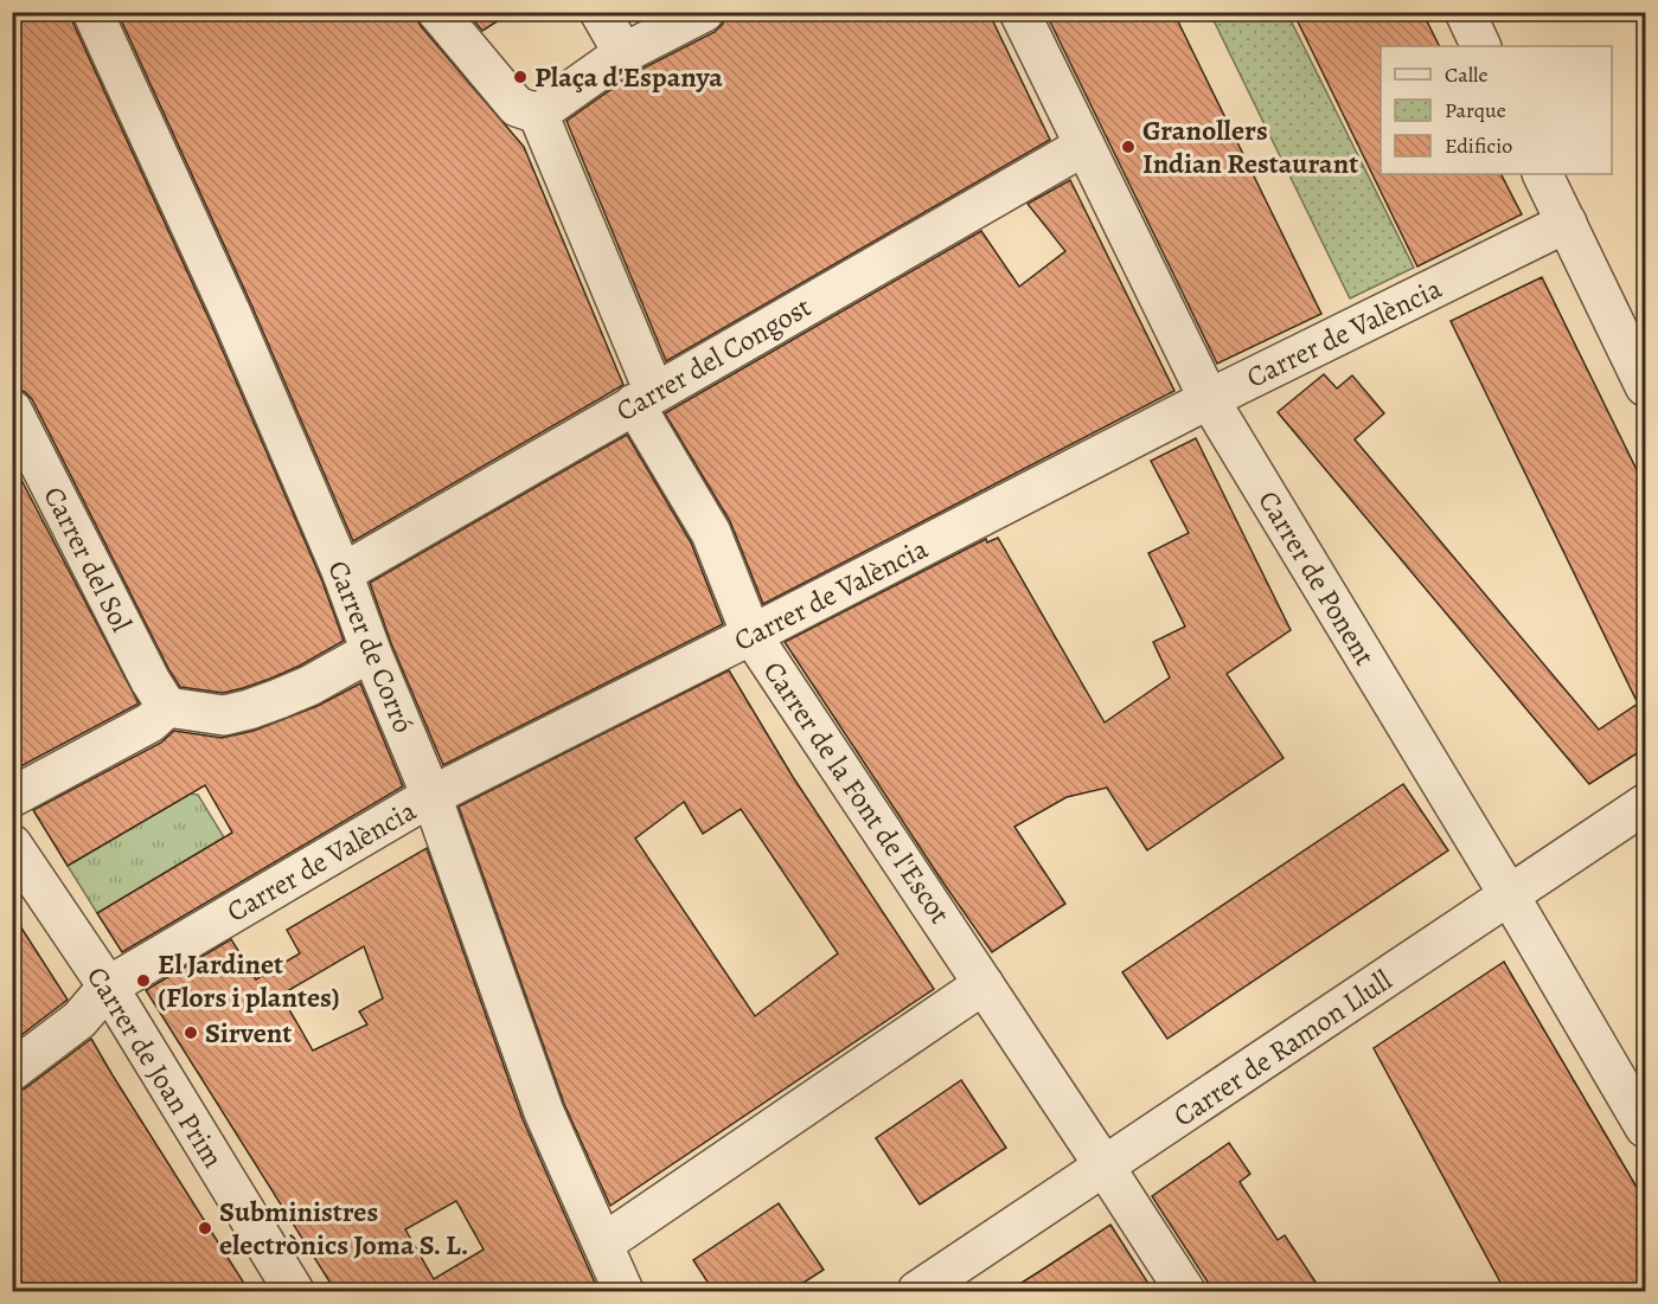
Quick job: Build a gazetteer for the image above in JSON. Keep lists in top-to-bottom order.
{
  "streets": {
    "street": [
      "Carrer de València",
      "Carrer del Congost",
      "Carrer del Sol",
      "Carrer de Ponent",
      "Carrer de Corró",
      "Carrer de la Font de l'Escot",
      "Carrer de Ramon Llull",
      "Carrer de Joan Prim"
    ]
  },
  "crossings": [
    ["Carrer de València", "Carrer de Ponent"],
    ["Carrer de València", "Carrer de Corró"],
    ["Carrer de València", "Carrer de la Font de l'Escot"],
    ["Carrer de València", "Carrer de Joan Prim"],
    ["Carrer del Congost", "Carrer de Ponent"],
    ["Carrer del Congost", "Carrer de Corró"],
    ["Carrer del Congost", "Carrer de la Font de l'Escot"],
    ["Carrer de Ponent", "Carrer de Ramon Llull"],
    ["Carrer de la Font de l'Escot", "Carrer de Ramon Llull"]
  ],
  "places": [
    "Plaça d'Espanya",
    "Granollers Indian Restaurant",
    "El Jardinet (Flors i plantes)",
    "Sirvent",
    "Subministres electrònics Joma S. L."
  ],
  "legend": ["Calle", "Parque", "Edificio"]
}
